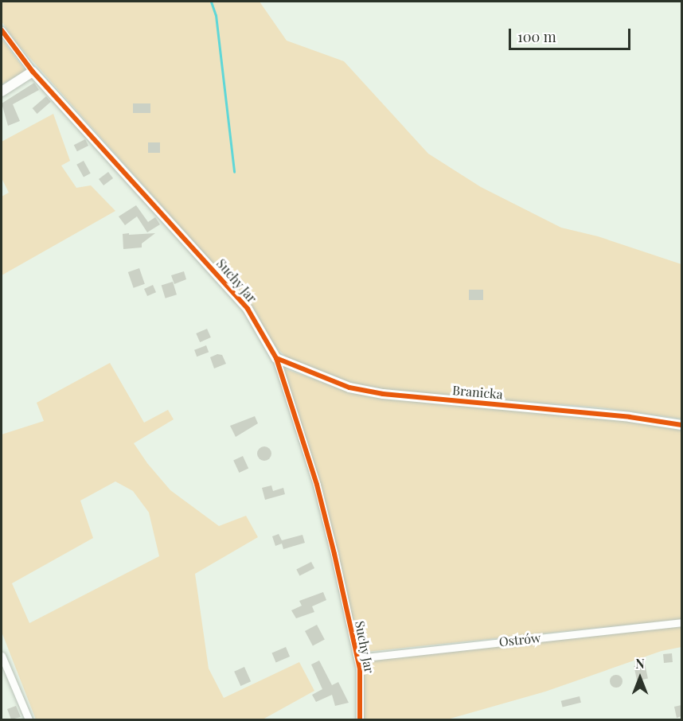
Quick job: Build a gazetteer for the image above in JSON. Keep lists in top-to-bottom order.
{
  "streets": {
    "street": ["Suchy Jar", "Branicka", "Ostrów"]
  },
  "crossings": [
    ["Suchy Jar", "Branicka"],
    ["Suchy Jar", "Ostrów"]
  ],
  "scale_bar": "100 m",
  "north": "top"
}
